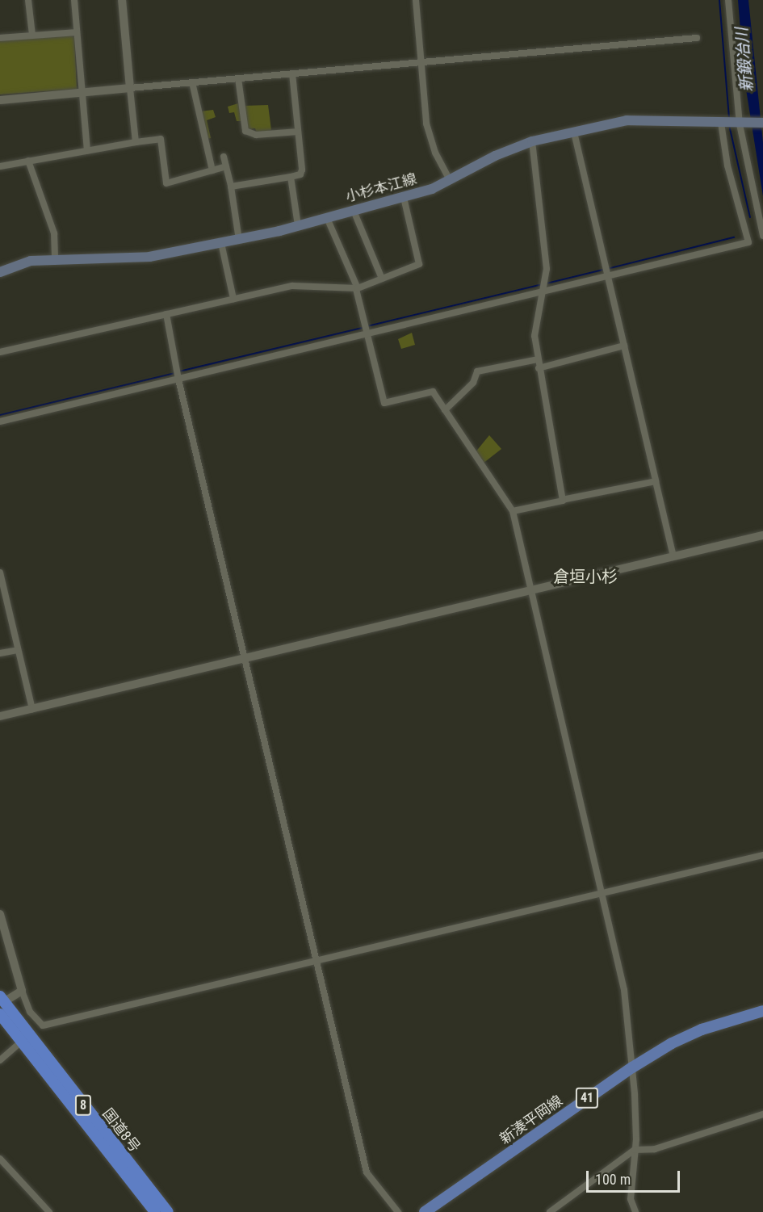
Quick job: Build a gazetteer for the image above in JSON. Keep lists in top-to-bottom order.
{
  "streets": {
    "highway": ["8", "国道8号"],
    "main road": ["小杉本江線", "41", "新湊平岡線"]
  },
  "districts": ["倉垣小杉"],
  "water": ["新鍛冶川"],
  "scale_bar": "100 m"
}
